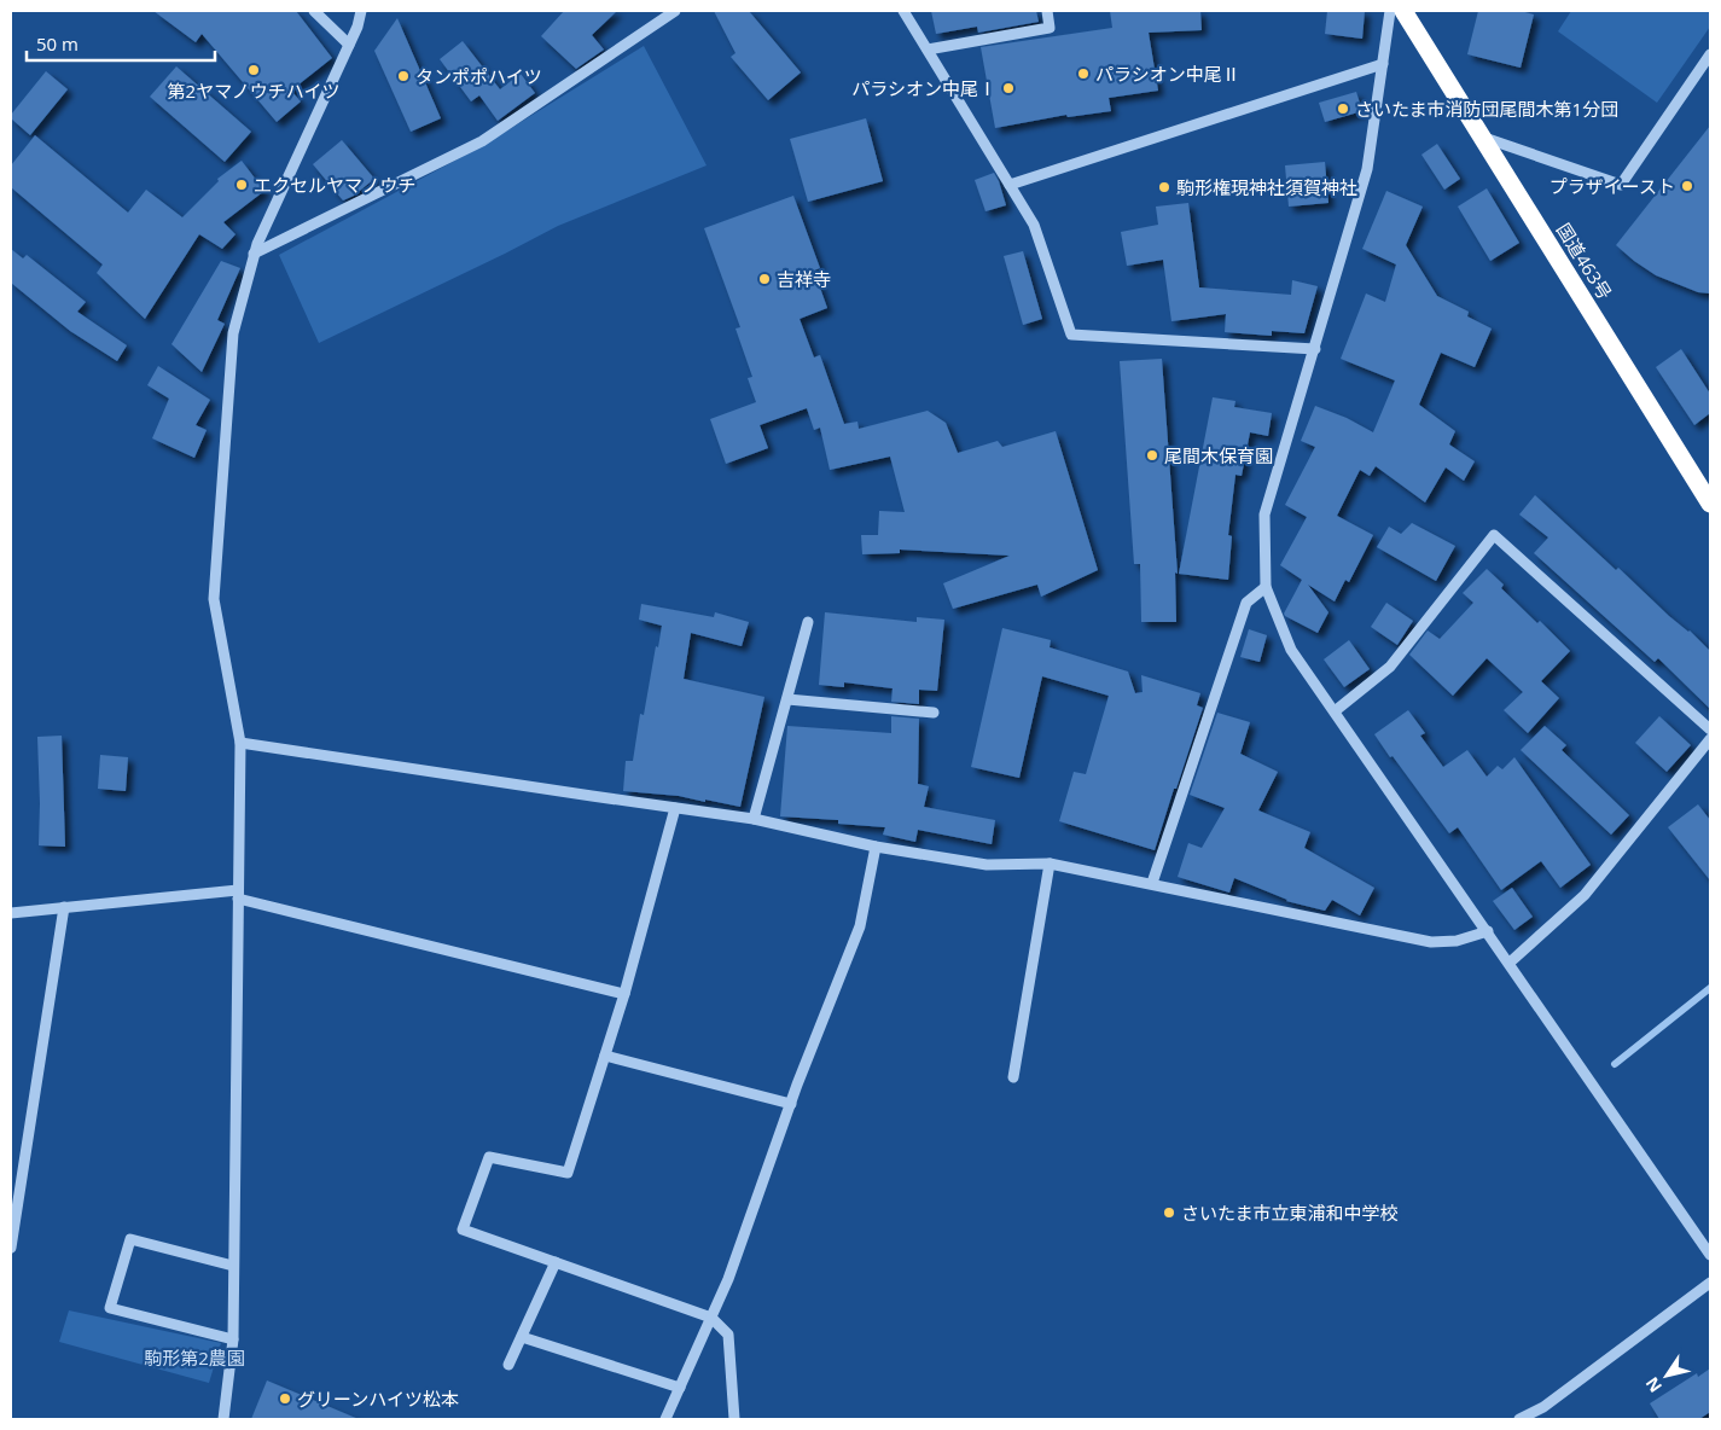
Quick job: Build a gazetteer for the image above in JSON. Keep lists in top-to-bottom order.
{
  "streets": {
    "highway": ["国道463号"]
  },
  "parks": ["駒形第2農園"],
  "places": [
    "第2ヤマノウチハイツ",
    "パラシオン中尾Ⅱ",
    "タンポポハイツ",
    "パラシオン中尾Ⅰ",
    "さいたま市消防団尾間木第1分団",
    "エクセルヤマノウチ",
    "プラザイースト",
    "駒形権現神社須賀神社",
    "吉祥寺",
    "尾間木保育園",
    "さいたま市立東浦和中学校",
    "グリーンハイツ松本"
  ],
  "scale_bar": "50 m",
  "north": "bottom left"
}
